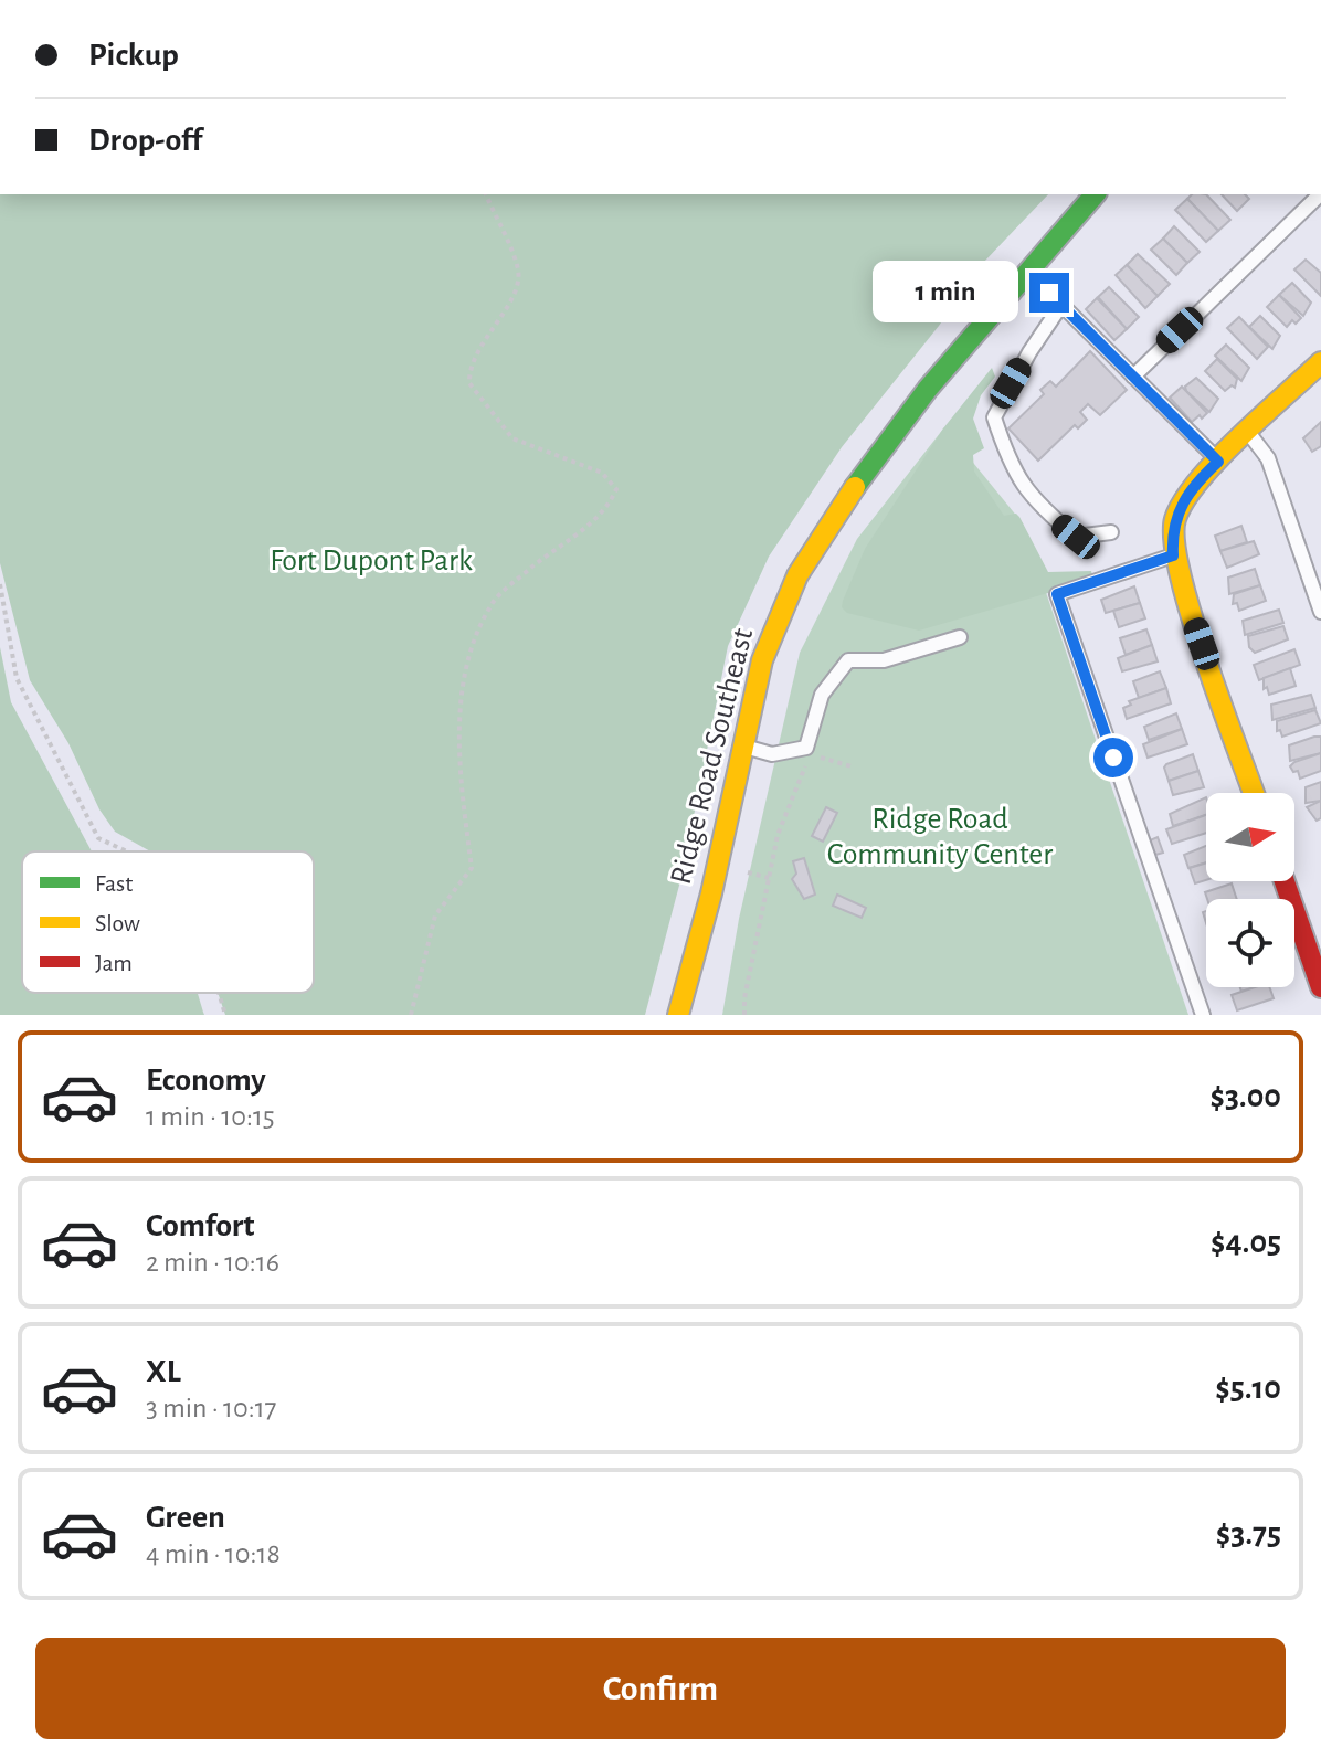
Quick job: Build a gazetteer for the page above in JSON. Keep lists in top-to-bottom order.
{
  "streets": {
    "main road": ["Ridge Road Southeast"]
  },
  "parks": ["Fort Dupont Park", "Ridge Road Community Center"],
  "legend": ["Fast", "Slow", "Jam"],
  "north": "right",
  "page": {
    "banner": ["Pickup", "Drop-off"],
    "bubble": "1 min",
    "list": [
      {
        "name": "Economy",
        "note": "1 min · 10:15",
        "value": "$3.00"
      },
      {
        "name": "Comfort",
        "note": "2 min · 10:16",
        "value": "$4.05"
      },
      {
        "name": "XL",
        "note": "3 min · 10:17",
        "value": "$5.10"
      },
      {
        "name": "Green",
        "note": "4 min · 10:18",
        "value": "$3.75"
      }
    ],
    "buttons": "Confirm"
  }
}
